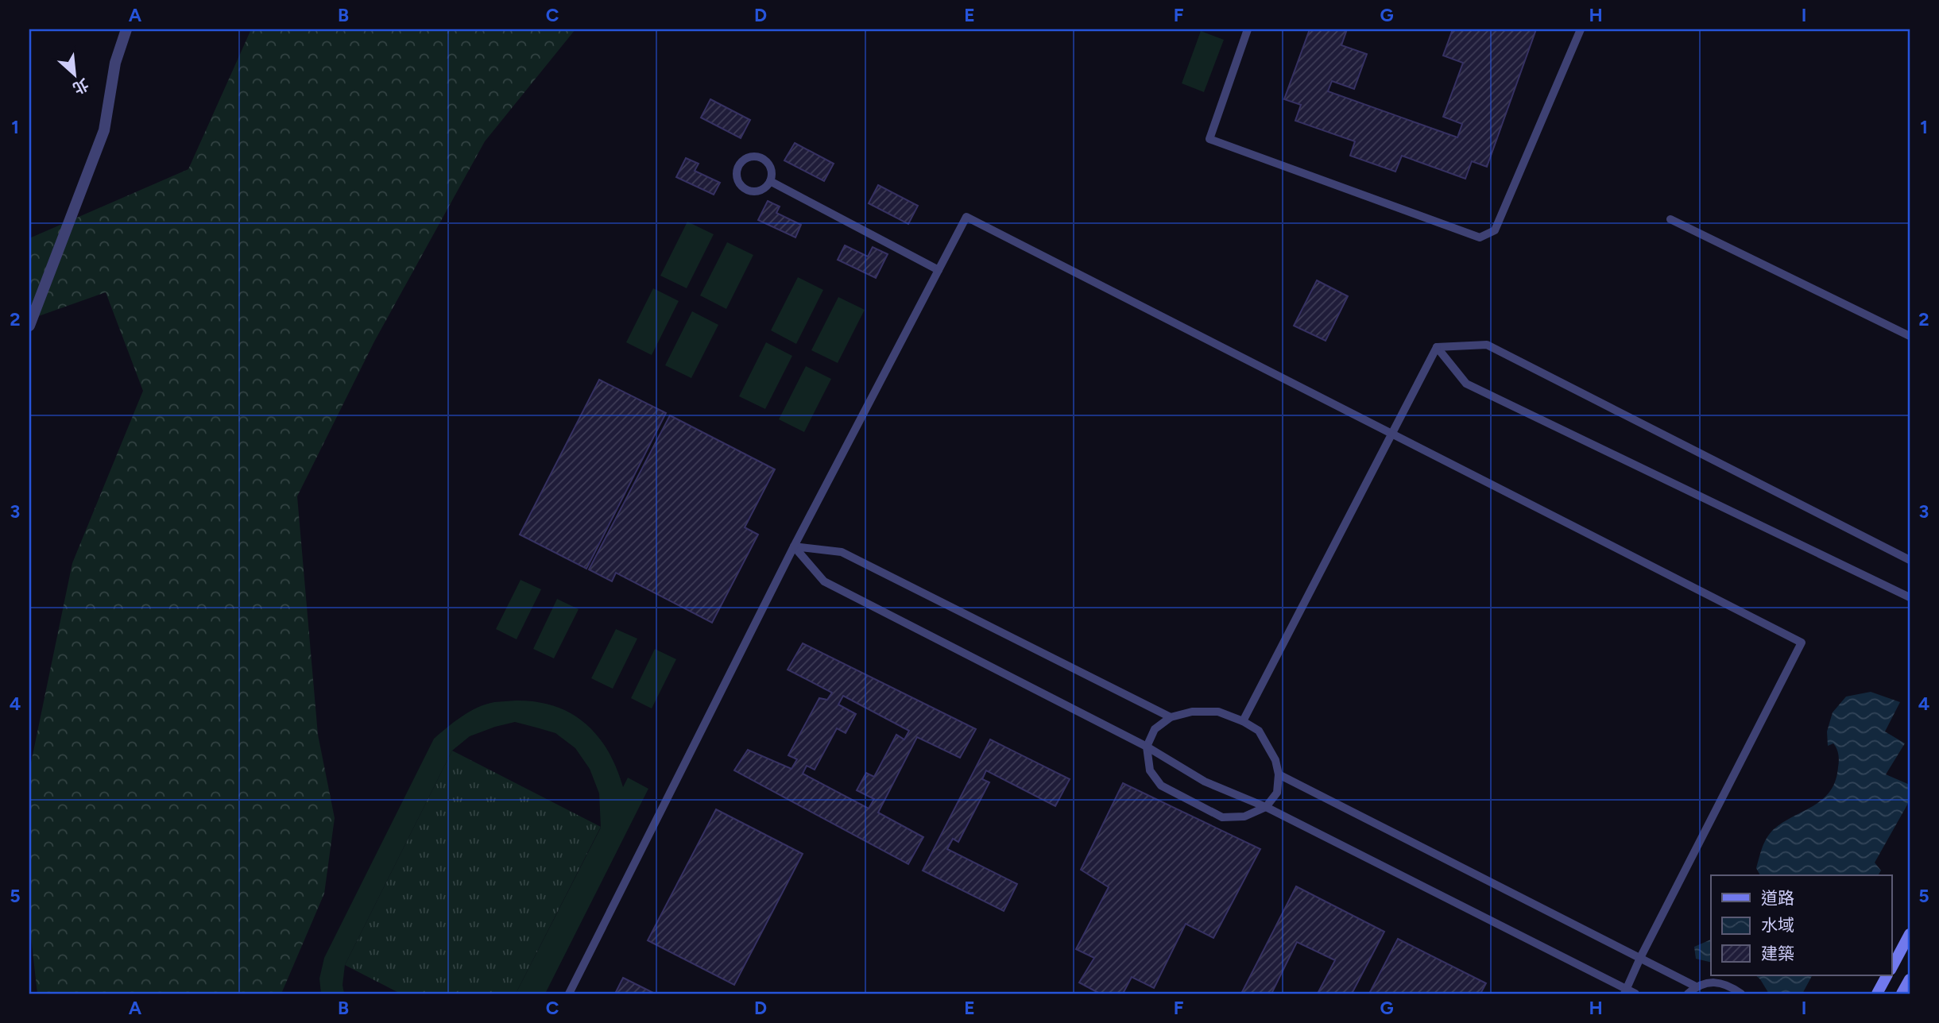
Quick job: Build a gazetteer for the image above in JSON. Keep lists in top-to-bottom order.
{
  "legend": ["道路", "水域", "建築"],
  "north": "bottom right",
  "grid": {
    "columns": [
      "A",
      "B",
      "C",
      "D",
      "E",
      "F",
      "G",
      "H",
      "I"
    ],
    "rows": [
      "1",
      "2",
      "3",
      "4",
      "5"
    ]
  }
}
